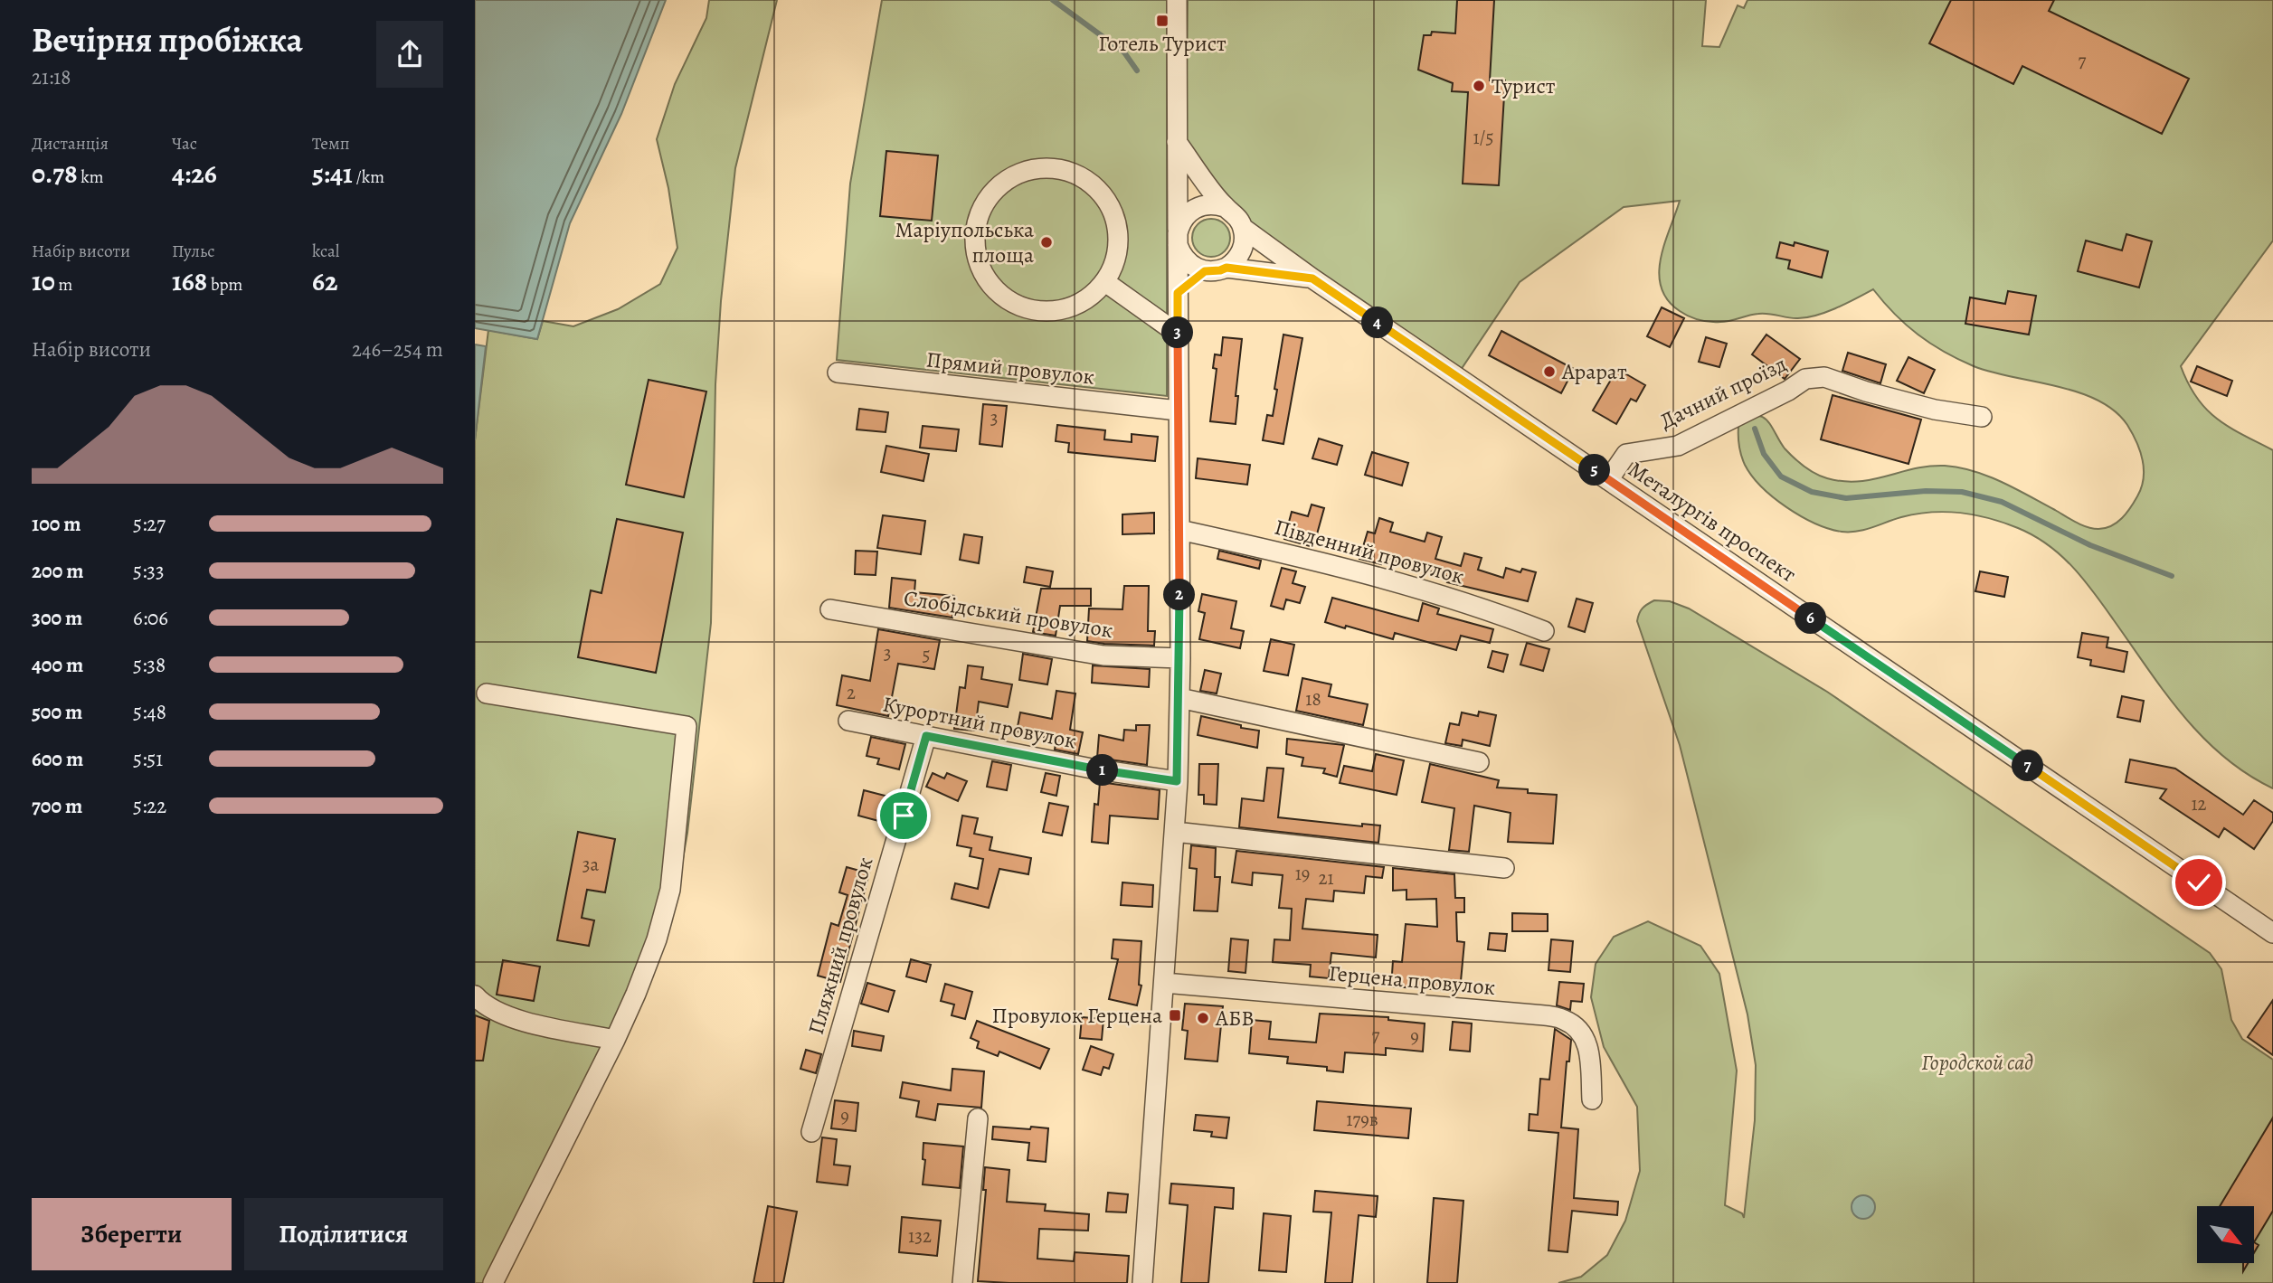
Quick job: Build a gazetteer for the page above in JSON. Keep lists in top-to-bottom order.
{
  "streets": {
    "street": [
      "Прямий провулок",
      "Дачний проїзд",
      "Металургів проспект",
      "Південний провулок",
      "Слобідський провулок",
      "Курортний провулок",
      "Пляжний провулок",
      "Герцена провулок"
    ]
  },
  "crossings": [
    ["Дачний проїзд", "Металургів проспект"],
    ["Курортний провулок", "Пляжний провулок"]
  ],
  "parks": ["Городской сад"],
  "places": {
    "transit": ["Готель Турист", "Провулок Герцена"],
    "other": [
      "Турист",
      "Маріупольська площа",
      "Арарат",
      "АБВ"
    ]
  },
  "house_numbers": [
    "7",
    "1/5",
    "3",
    "3",
    "5",
    "2",
    "18",
    "12",
    "3а",
    "19",
    "21",
    "7",
    "9",
    "9",
    "179в",
    "132"
  ],
  "north": "bottom right",
  "page": {
    "heading": ["Вечірня пробіжка", "21:18"],
    "stats": [
      ["Дистанція", "0.78 km"],
      ["Час", "4:26"],
      ["Темп", "5:41 /km"],
      ["Набір висоти", "10 m"],
      ["Пульс", "168 bpm"],
      ["kcal", "62"]
    ],
    "pins": [
      "4",
      "3",
      "5",
      "2",
      "6",
      "7",
      "1"
    ],
    "chart": ["Набір висоти", "246–254 m"],
    "list": [
      {
        "name": "100 m",
        "note": "5:27"
      },
      {
        "name": "200 m",
        "note": "5:33"
      },
      {
        "name": "300 m",
        "note": "6:06"
      },
      {
        "name": "400 m",
        "note": "5:38"
      },
      {
        "name": "500 m",
        "note": "5:48"
      },
      {
        "name": "600 m",
        "note": "5:51"
      },
      {
        "name": "700 m",
        "note": "5:22"
      }
    ],
    "buttons": ["Зберегти", "Поділитися"]
  }
}
